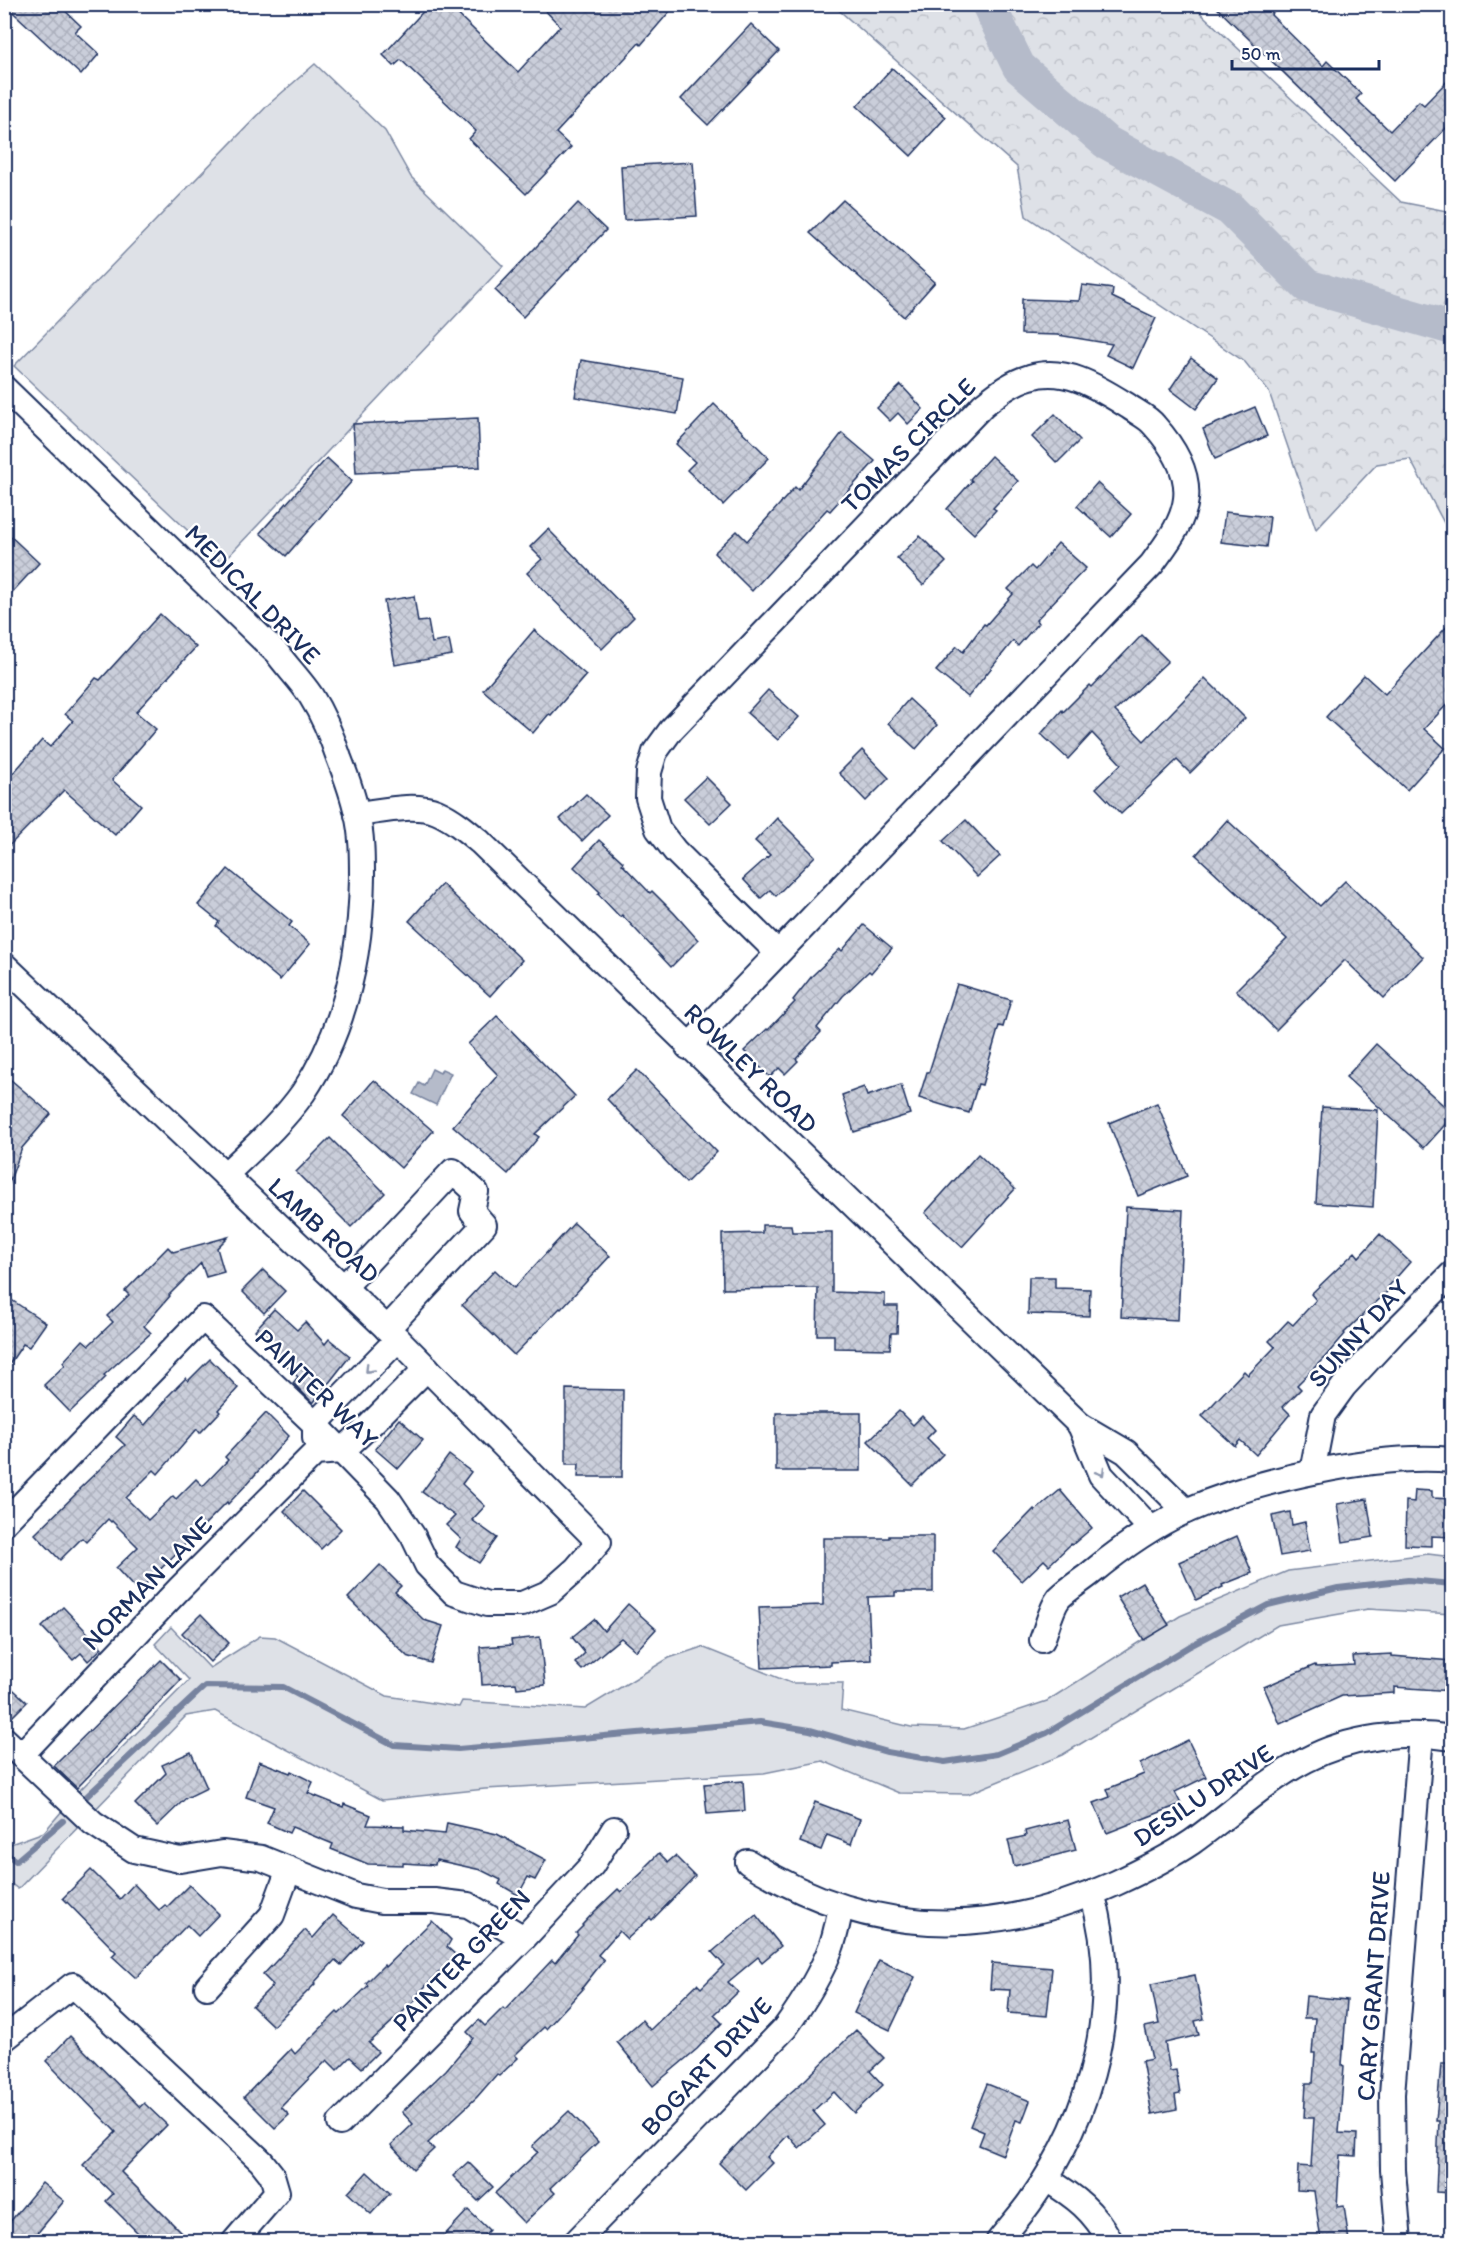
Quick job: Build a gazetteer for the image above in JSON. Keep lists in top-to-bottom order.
{
  "streets": {
    "street": [
      "TOMAS CIRCLE",
      "MEDICAL DRIVE",
      "ROWLEY ROAD",
      "LAMB ROAD",
      "SUNNY DAY",
      "PAINTER WAY",
      "NORMAN LANE",
      "DESILU DRIVE",
      "PAINTER GREEN",
      "CARY GRANT DRIVE",
      "BOGART DRIVE"
    ]
  },
  "crossings": [
    ["TOMAS CIRCLE", "ROWLEY ROAD"],
    ["MEDICAL DRIVE", "ROWLEY ROAD"],
    ["MEDICAL DRIVE", "LAMB ROAD"],
    ["LAMB ROAD", "PAINTER WAY"],
    ["DESILU DRIVE", "CARY GRANT DRIVE"],
    ["DESILU DRIVE", "BOGART DRIVE"]
  ],
  "scale_bar": "50 m"
}
